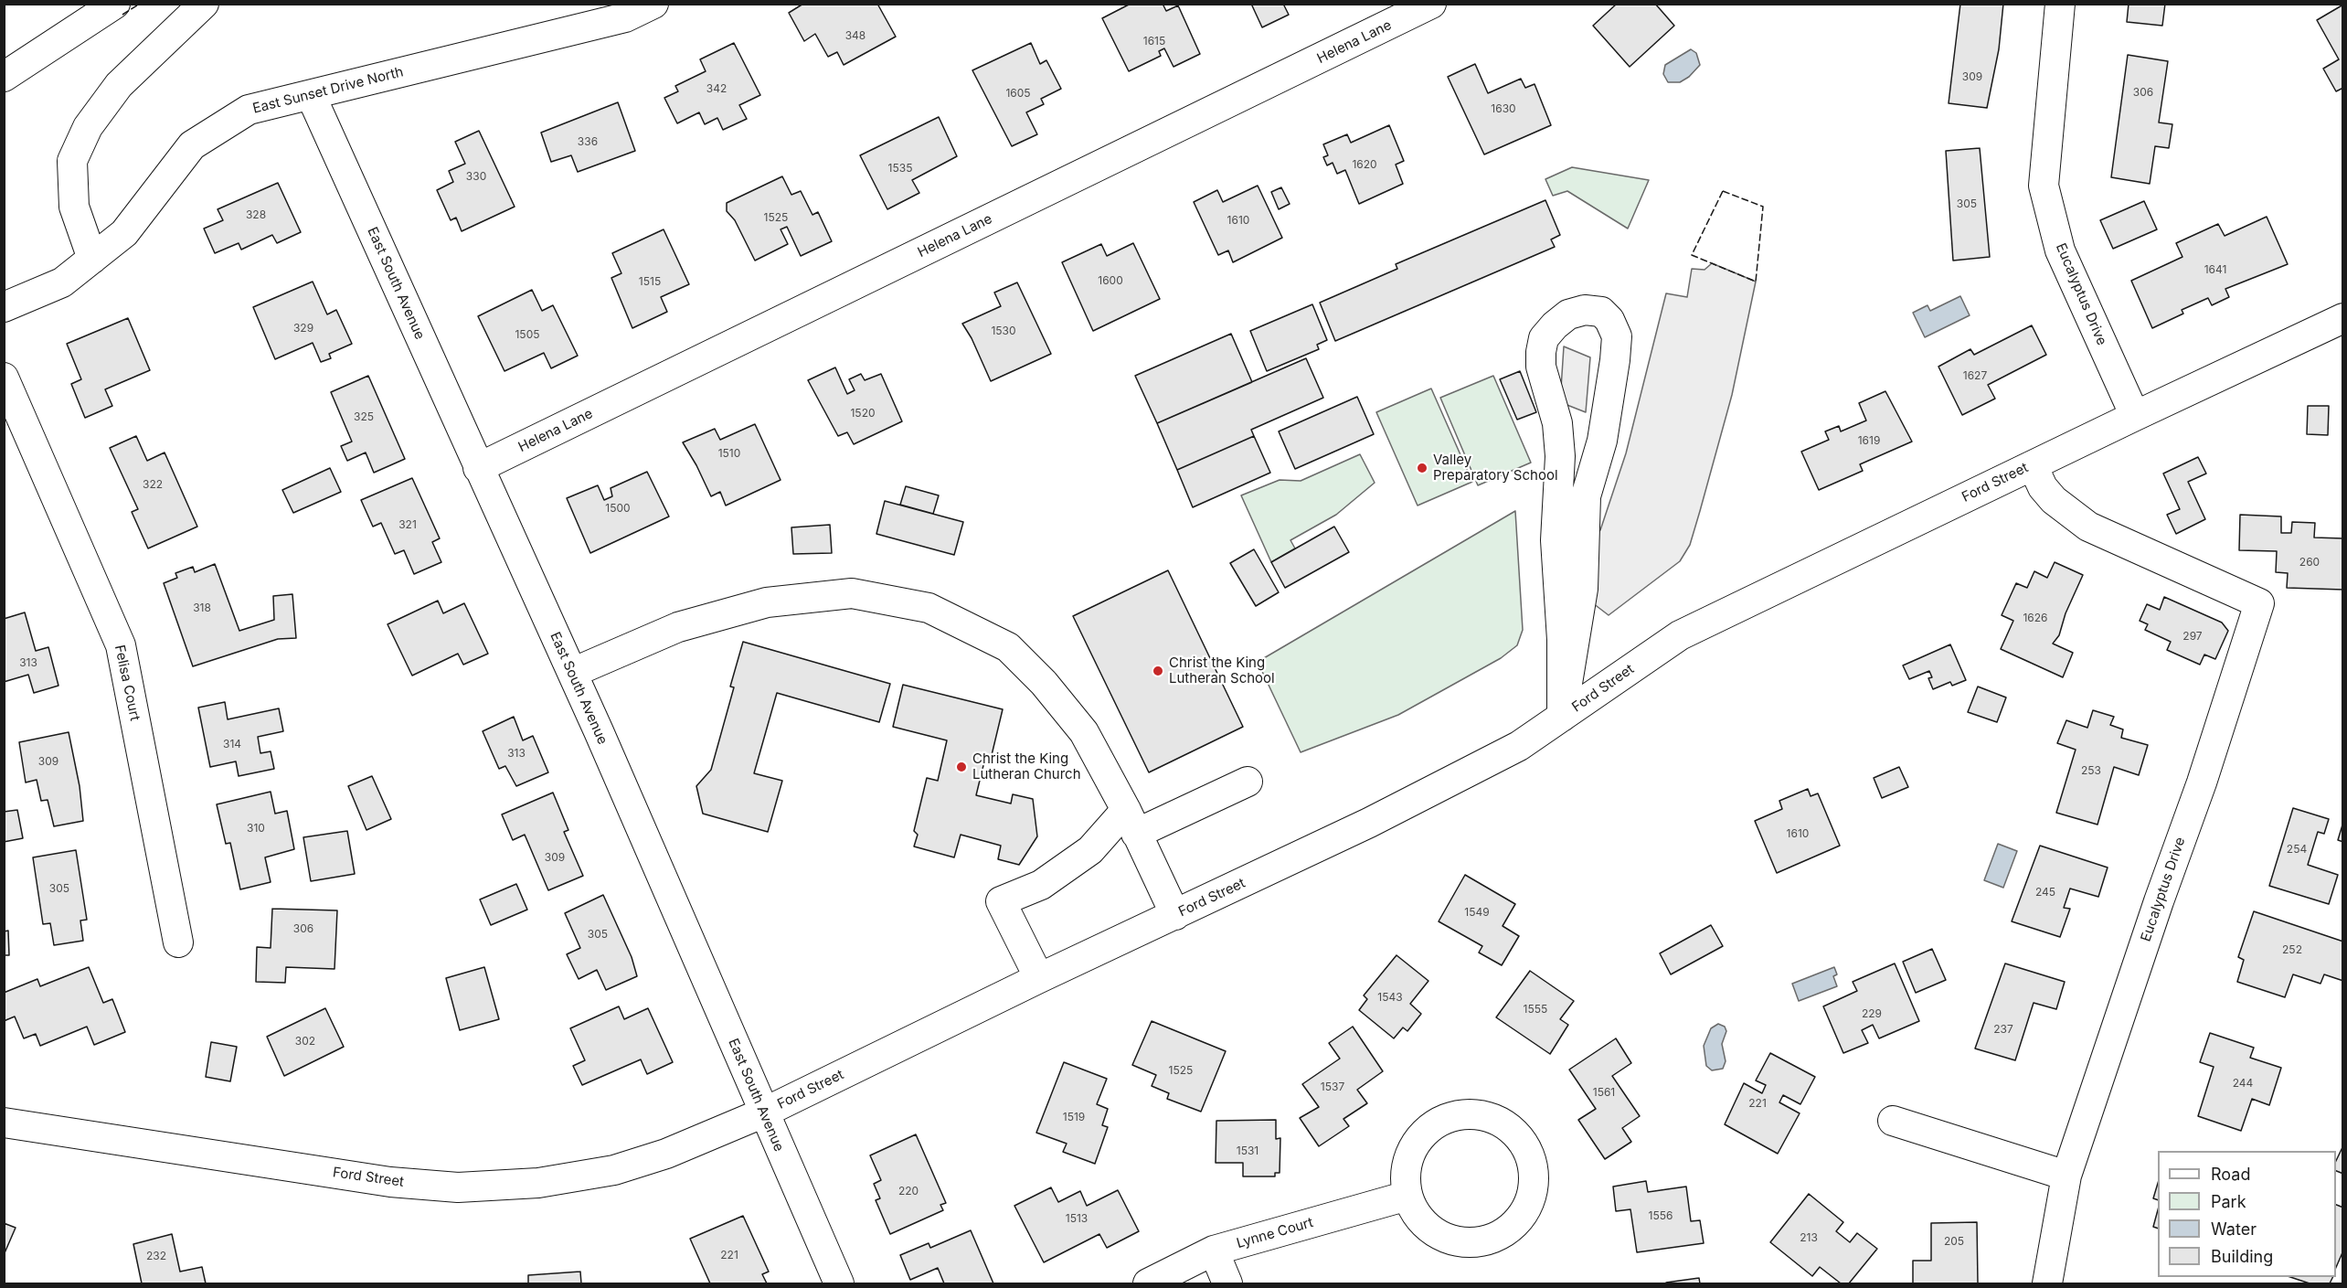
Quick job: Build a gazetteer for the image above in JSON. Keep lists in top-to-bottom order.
{
  "streets": {
    "street": [
      "Helena Lane",
      "East Sunset Drive North",
      "East South Avenue",
      "Eucalyptus Drive",
      "Ford Street",
      "Felisa Court",
      "Lynne Court"
    ]
  },
  "crossings": [
    ["Helena Lane", "East South Avenue"],
    ["East Sunset Drive North", "East South Avenue"],
    ["East South Avenue", "Ford Street"],
    ["Eucalyptus Drive", "Ford Street"]
  ],
  "places": ["Valley Preparatory School", "Christ the King Lutheran School", "Christ the King Lutheran Church"],
  "house_numbers": [
    "348",
    "1615",
    "309",
    "342",
    "306",
    "1605",
    "1630",
    "336",
    "1620",
    "1535",
    "330",
    "305",
    "328",
    "1525",
    "1610",
    "1641",
    "1600",
    "1515",
    "329",
    "1530",
    "1505",
    "1627",
    "1520",
    "325",
    "1619",
    "1510",
    "322",
    "1500",
    "321",
    "260",
    "318",
    "1626",
    "297",
    "313",
    "314",
    "313",
    "309",
    "253",
    "310",
    "1610",
    "254",
    "309",
    "305",
    "245",
    "1549",
    "306",
    "305",
    "252",
    "1543",
    "1555",
    "229",
    "237",
    "302",
    "1525",
    "244",
    "1537",
    "1561",
    "221",
    "1519",
    "1531",
    "220",
    "1556",
    "1513",
    "213",
    "205",
    "221",
    "232"
  ],
  "legend": [
    "Road",
    "Park",
    "Water",
    "Building"
  ]
}
